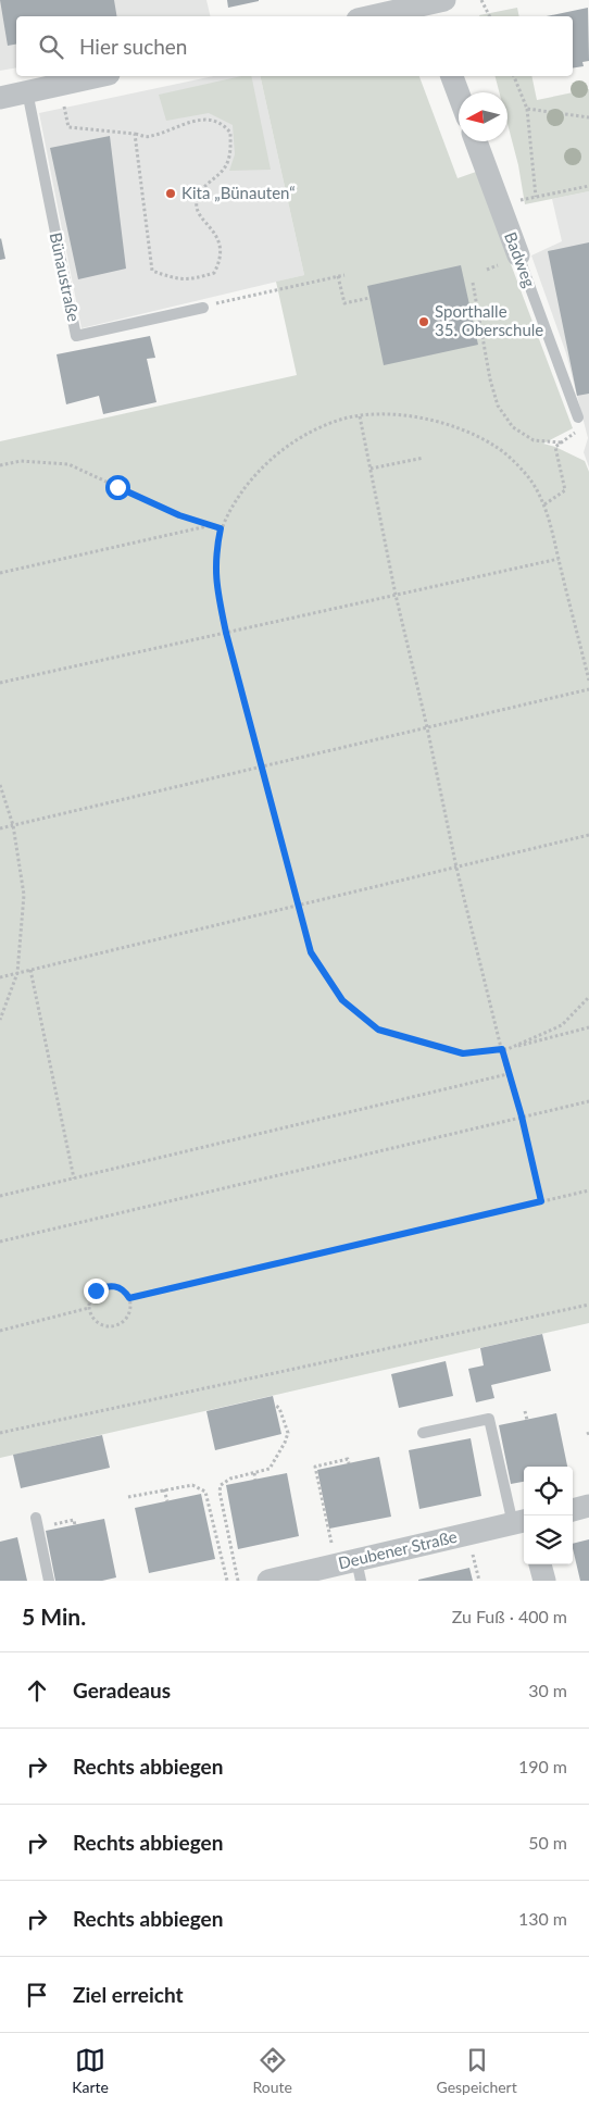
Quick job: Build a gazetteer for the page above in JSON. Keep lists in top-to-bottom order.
{
  "streets": {
    "street": ["Badweg", "Deubener Straße"],
    "lane": ["Bünaustraße"]
  },
  "places": ["Kita „Bünauten“", "Sporthalle 35. Oberschule"],
  "north": "left",
  "page": {
    "search": "Hier suchen",
    "heading": ["5 Min.", "Zu Fuß · 400 m"],
    "list": [
      ["Geradeaus", "30 m"],
      ["Rechts abbiegen", "190 m"],
      ["Rechts abbiegen", "50 m"],
      ["Rechts abbiegen", "130 m"],
      "Ziel erreicht"
    ],
    "nav": ["Karte", "Route", "Gespeichert"]
  }
}
